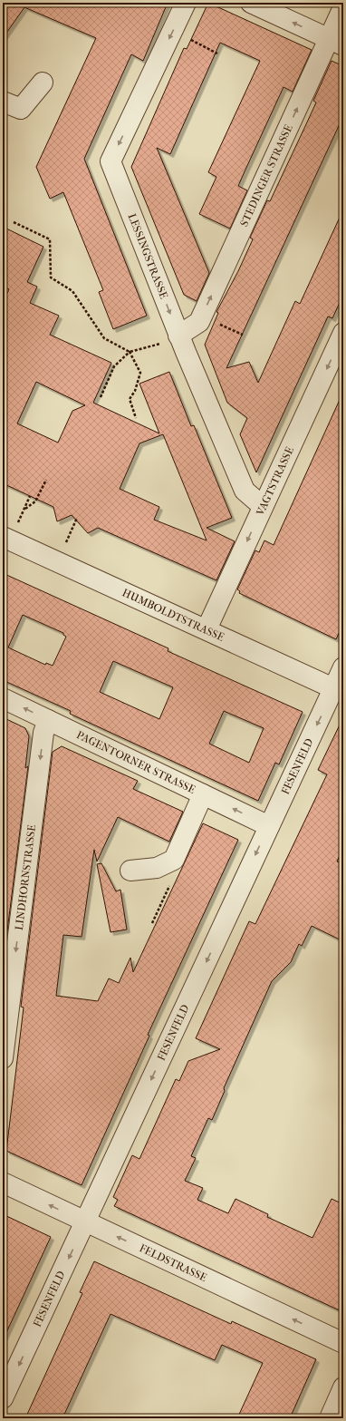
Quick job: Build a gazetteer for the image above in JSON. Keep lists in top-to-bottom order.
{
  "streets": {
    "street": [
      "STEDINGER STRASSE",
      "LESSINGSTRASSE",
      "VAGTSTRASSE",
      "HUMBOLDTSTRASSE",
      "PAGENTORNER STRASSE",
      "FESENFELD",
      "LINDHORNSTRASSE",
      "FELDSTRASSE"
    ]
  },
  "crossings": [
    ["STEDINGER STRASSE", "LESSINGSTRASSE"],
    ["LESSINGSTRASSE", "VAGTSTRASSE"],
    ["VAGTSTRASSE", "HUMBOLDTSTRASSE"],
    ["HUMBOLDTSTRASSE", "FESENFELD"],
    ["PAGENTORNER STRASSE", "FESENFELD"],
    ["PAGENTORNER STRASSE", "LINDHORNSTRASSE"],
    ["FESENFELD", "FELDSTRASSE"]
  ],
  "one_way": [
    "STEDINGER STRASSE",
    "LESSINGSTRASSE",
    "VAGTSTRASSE",
    "PAGENTORNER STRASSE",
    "FESENFELD",
    "LINDHORNSTRASSE",
    "FELDSTRASSE"
  ]
}
